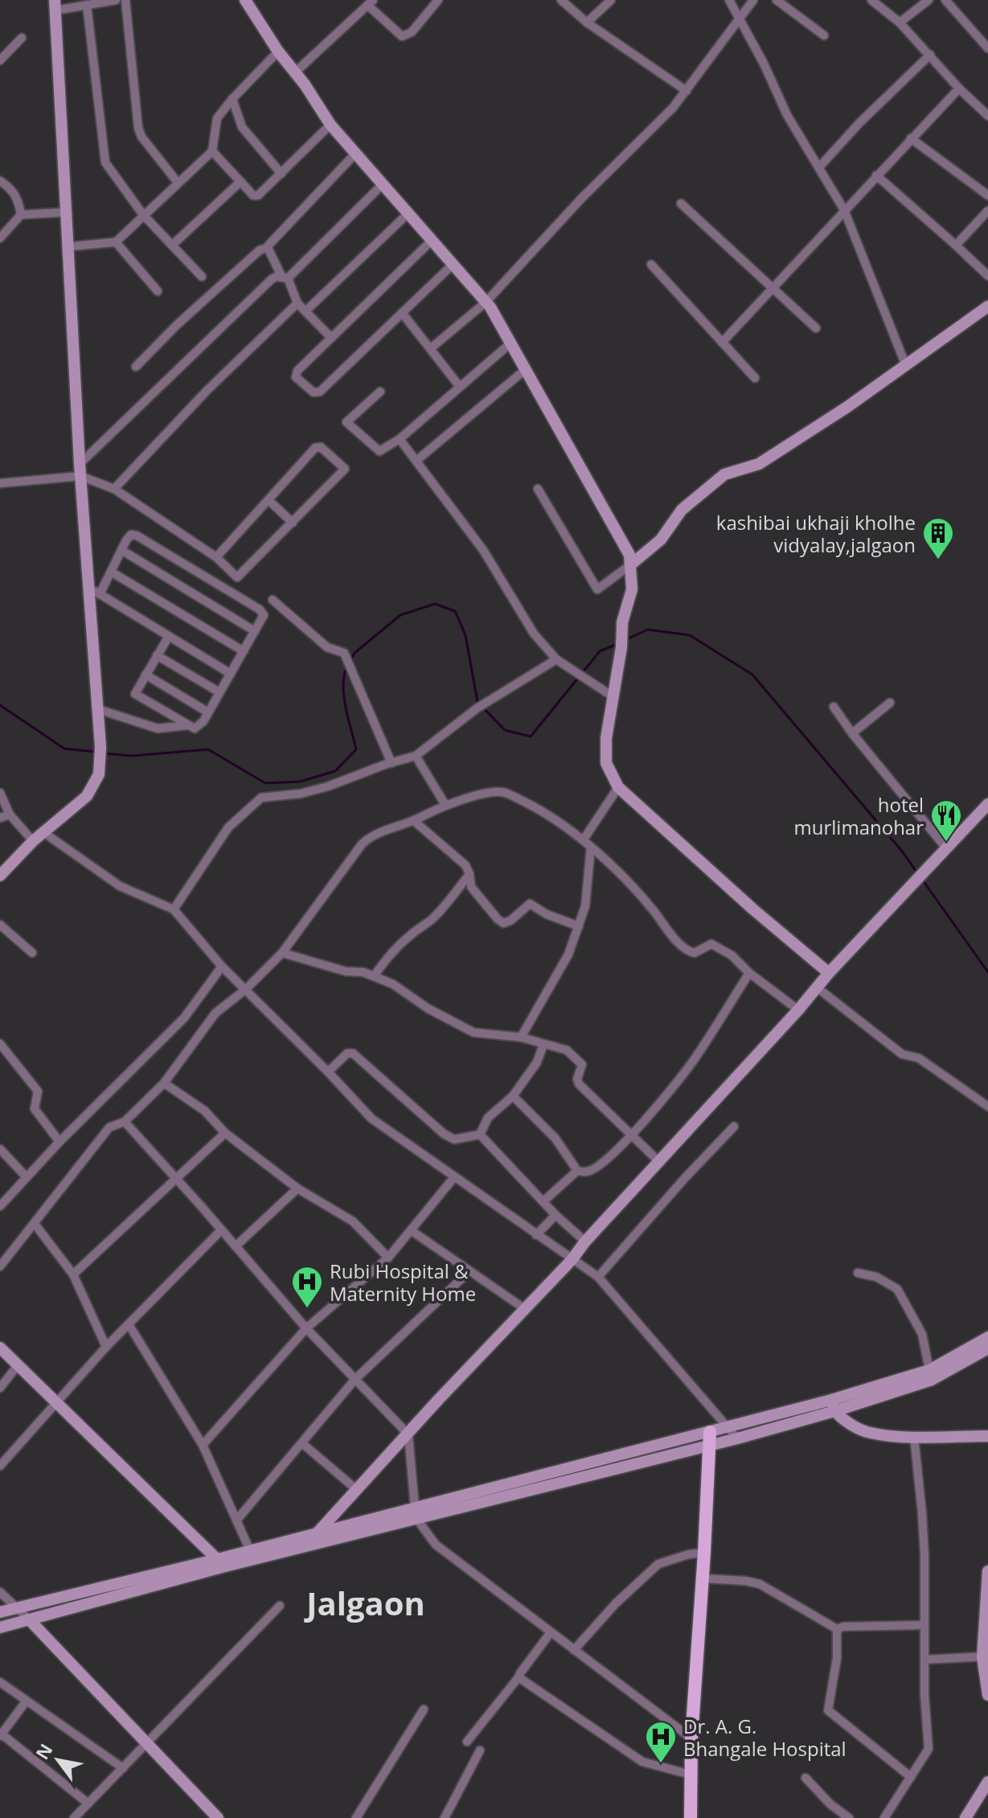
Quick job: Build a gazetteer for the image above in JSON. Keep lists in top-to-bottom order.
{
  "districts": ["Jalgaon"],
  "places": {
    "building": ["kashibai ukhaji kholhe vidyalay,jalgaon"],
    "restaurant": ["hotel murlimanohar"],
    "hospital": ["Rubi Hospital & Maternity Home", "Dr. A. G. Bhangale Hospital"]
  },
  "north": "top left"
}
